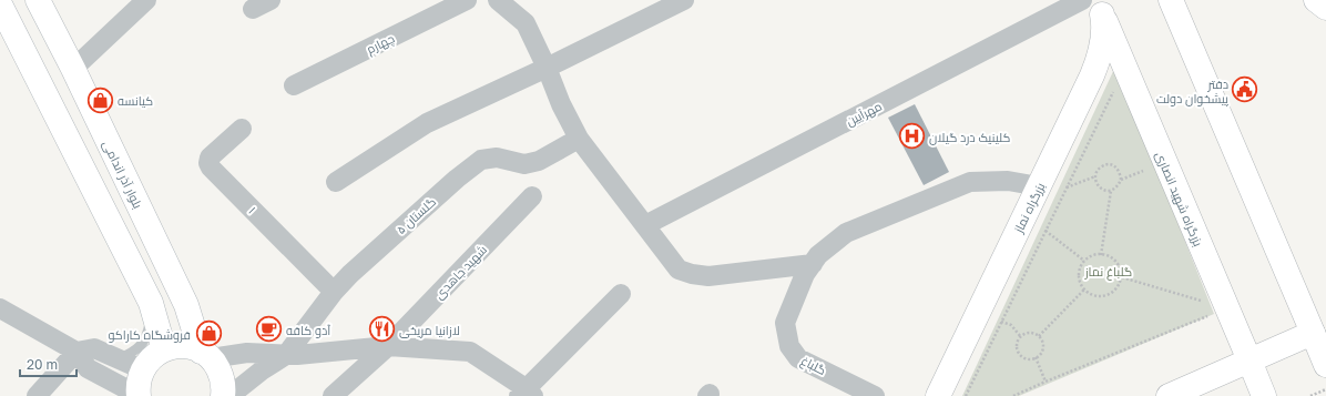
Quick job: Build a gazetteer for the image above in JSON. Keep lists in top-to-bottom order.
{
  "streets": {
    "main road": ["بلوار آذر اندامی", "بزرگراه شهید انصاری", "بزرگراه نماز"],
    "street": [
      "چهارم",
      "مهرآیین",
      "۱",
      "گلستان ۵",
      "شهید جاهدی",
      "گلباغ"
    ]
  },
  "crossings": [
    ["بزرگراه شهید انصاری", "بزرگراه نماز"],
    ["بزرگراه نماز", "گلباغ"],
    ["۱", "گلستان ۵"]
  ],
  "parks": ["گلباغ نماز"],
  "places": {
    "public building": ["دفتر پیشخوان دولت"],
    "shop": ["کیانسه", "فروشگاه کاراکو"],
    "hospital": ["کلینیک درد گیلان"],
    "cafe": ["آدو کافه"],
    "restaurant": ["لازانیا مریخی"]
  },
  "scale_bar": "20 m"
}
